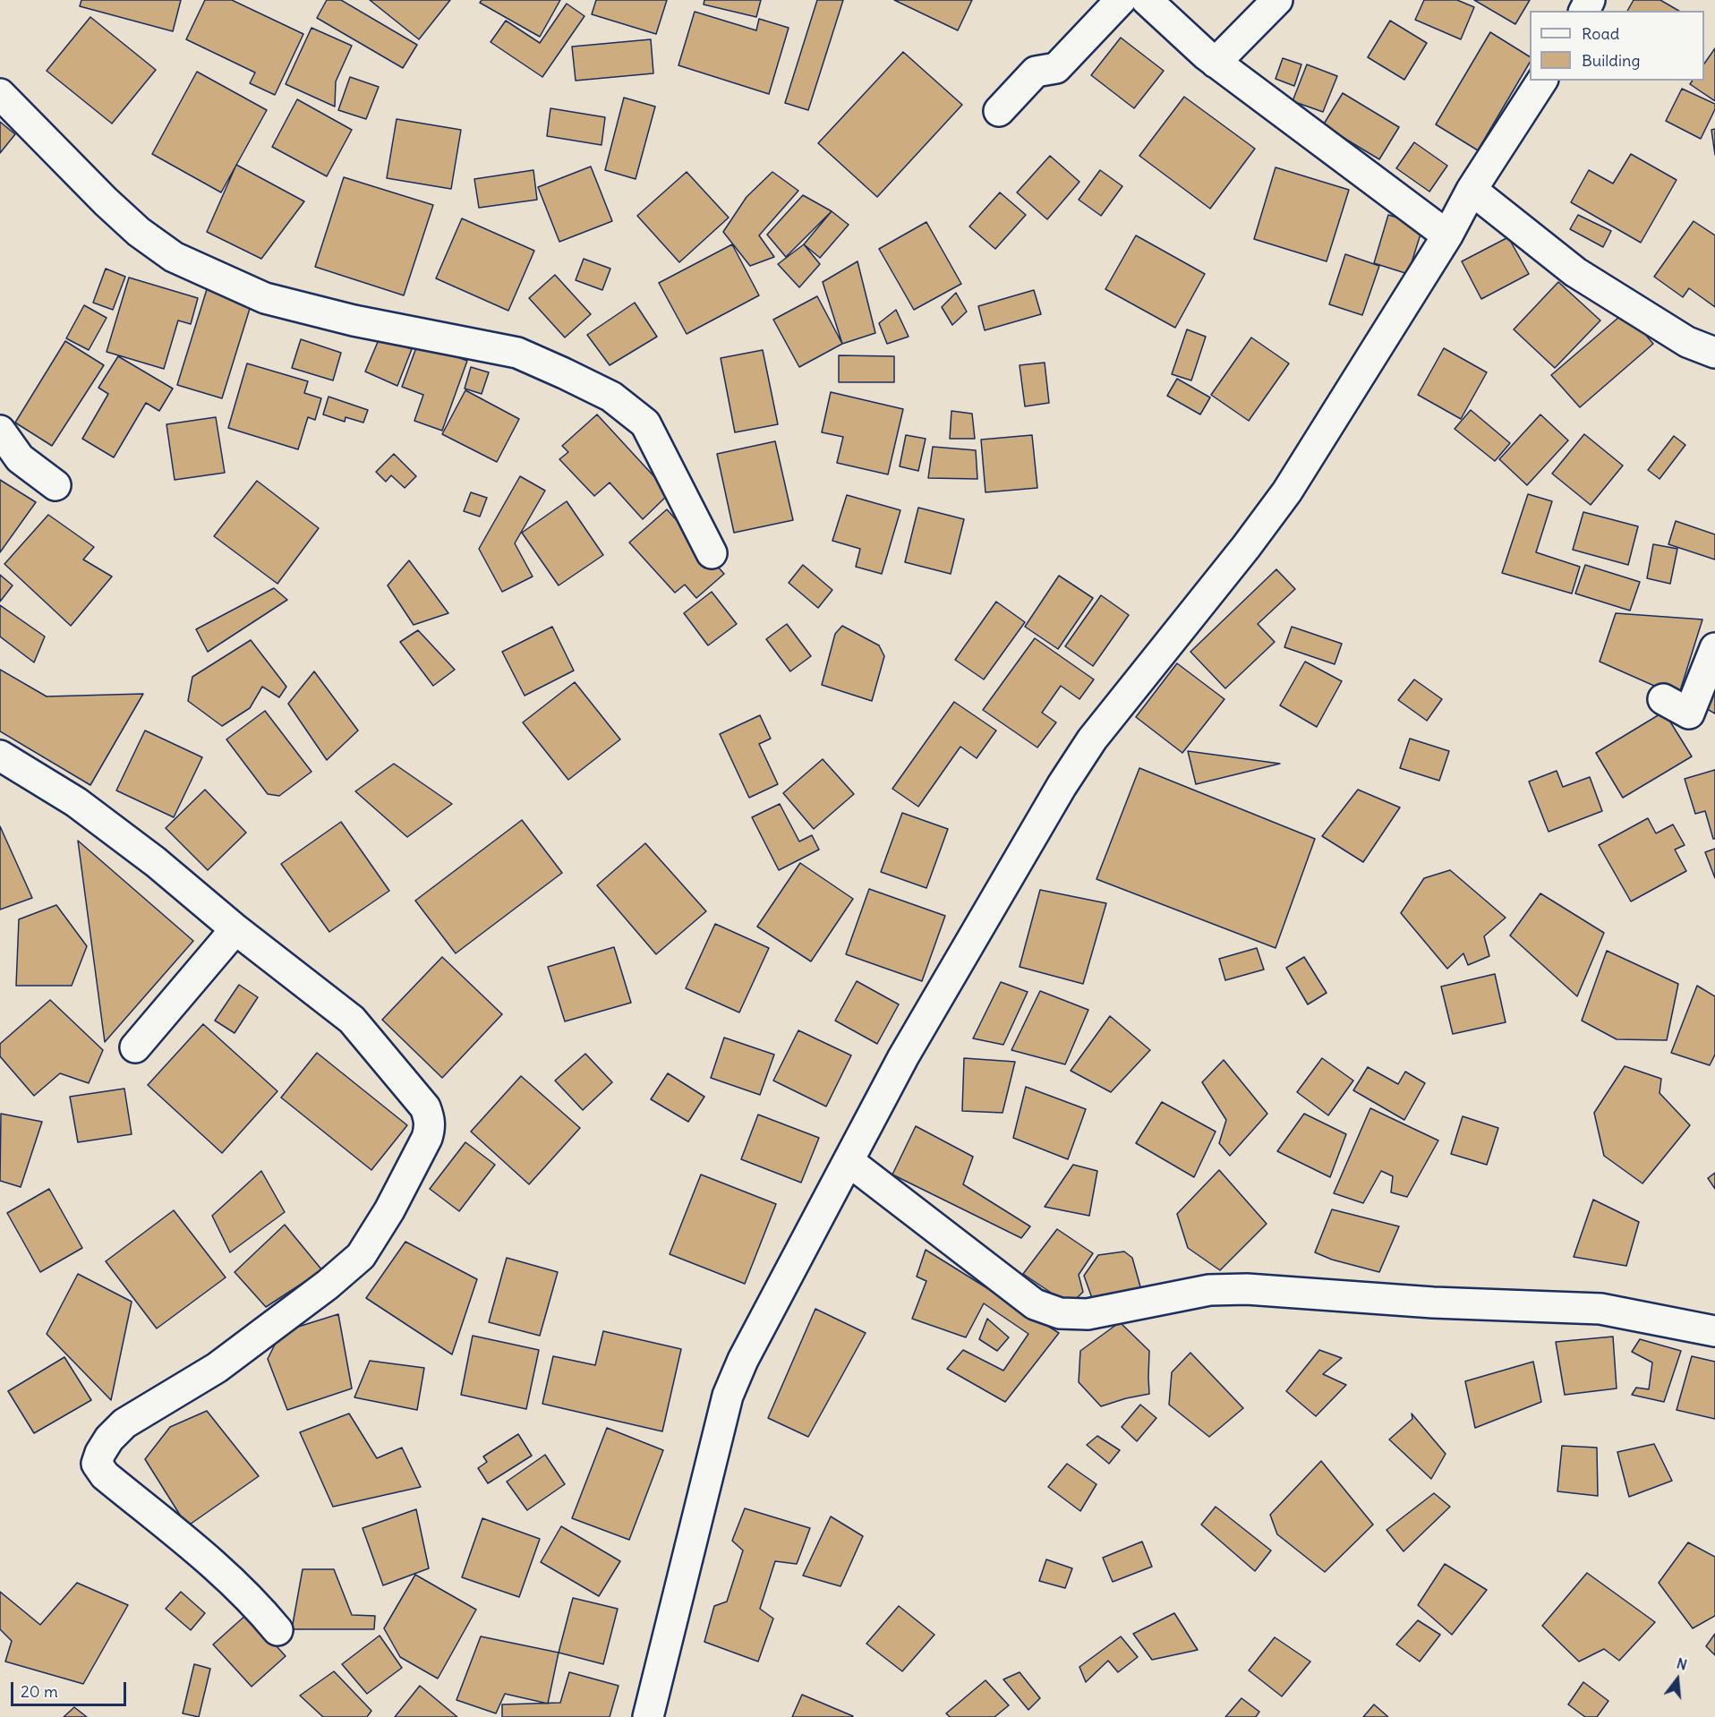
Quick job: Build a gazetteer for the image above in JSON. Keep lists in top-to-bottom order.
{
  "legend": ["Road", "Building"],
  "scale_bar": "20 m",
  "north": "top"
}
